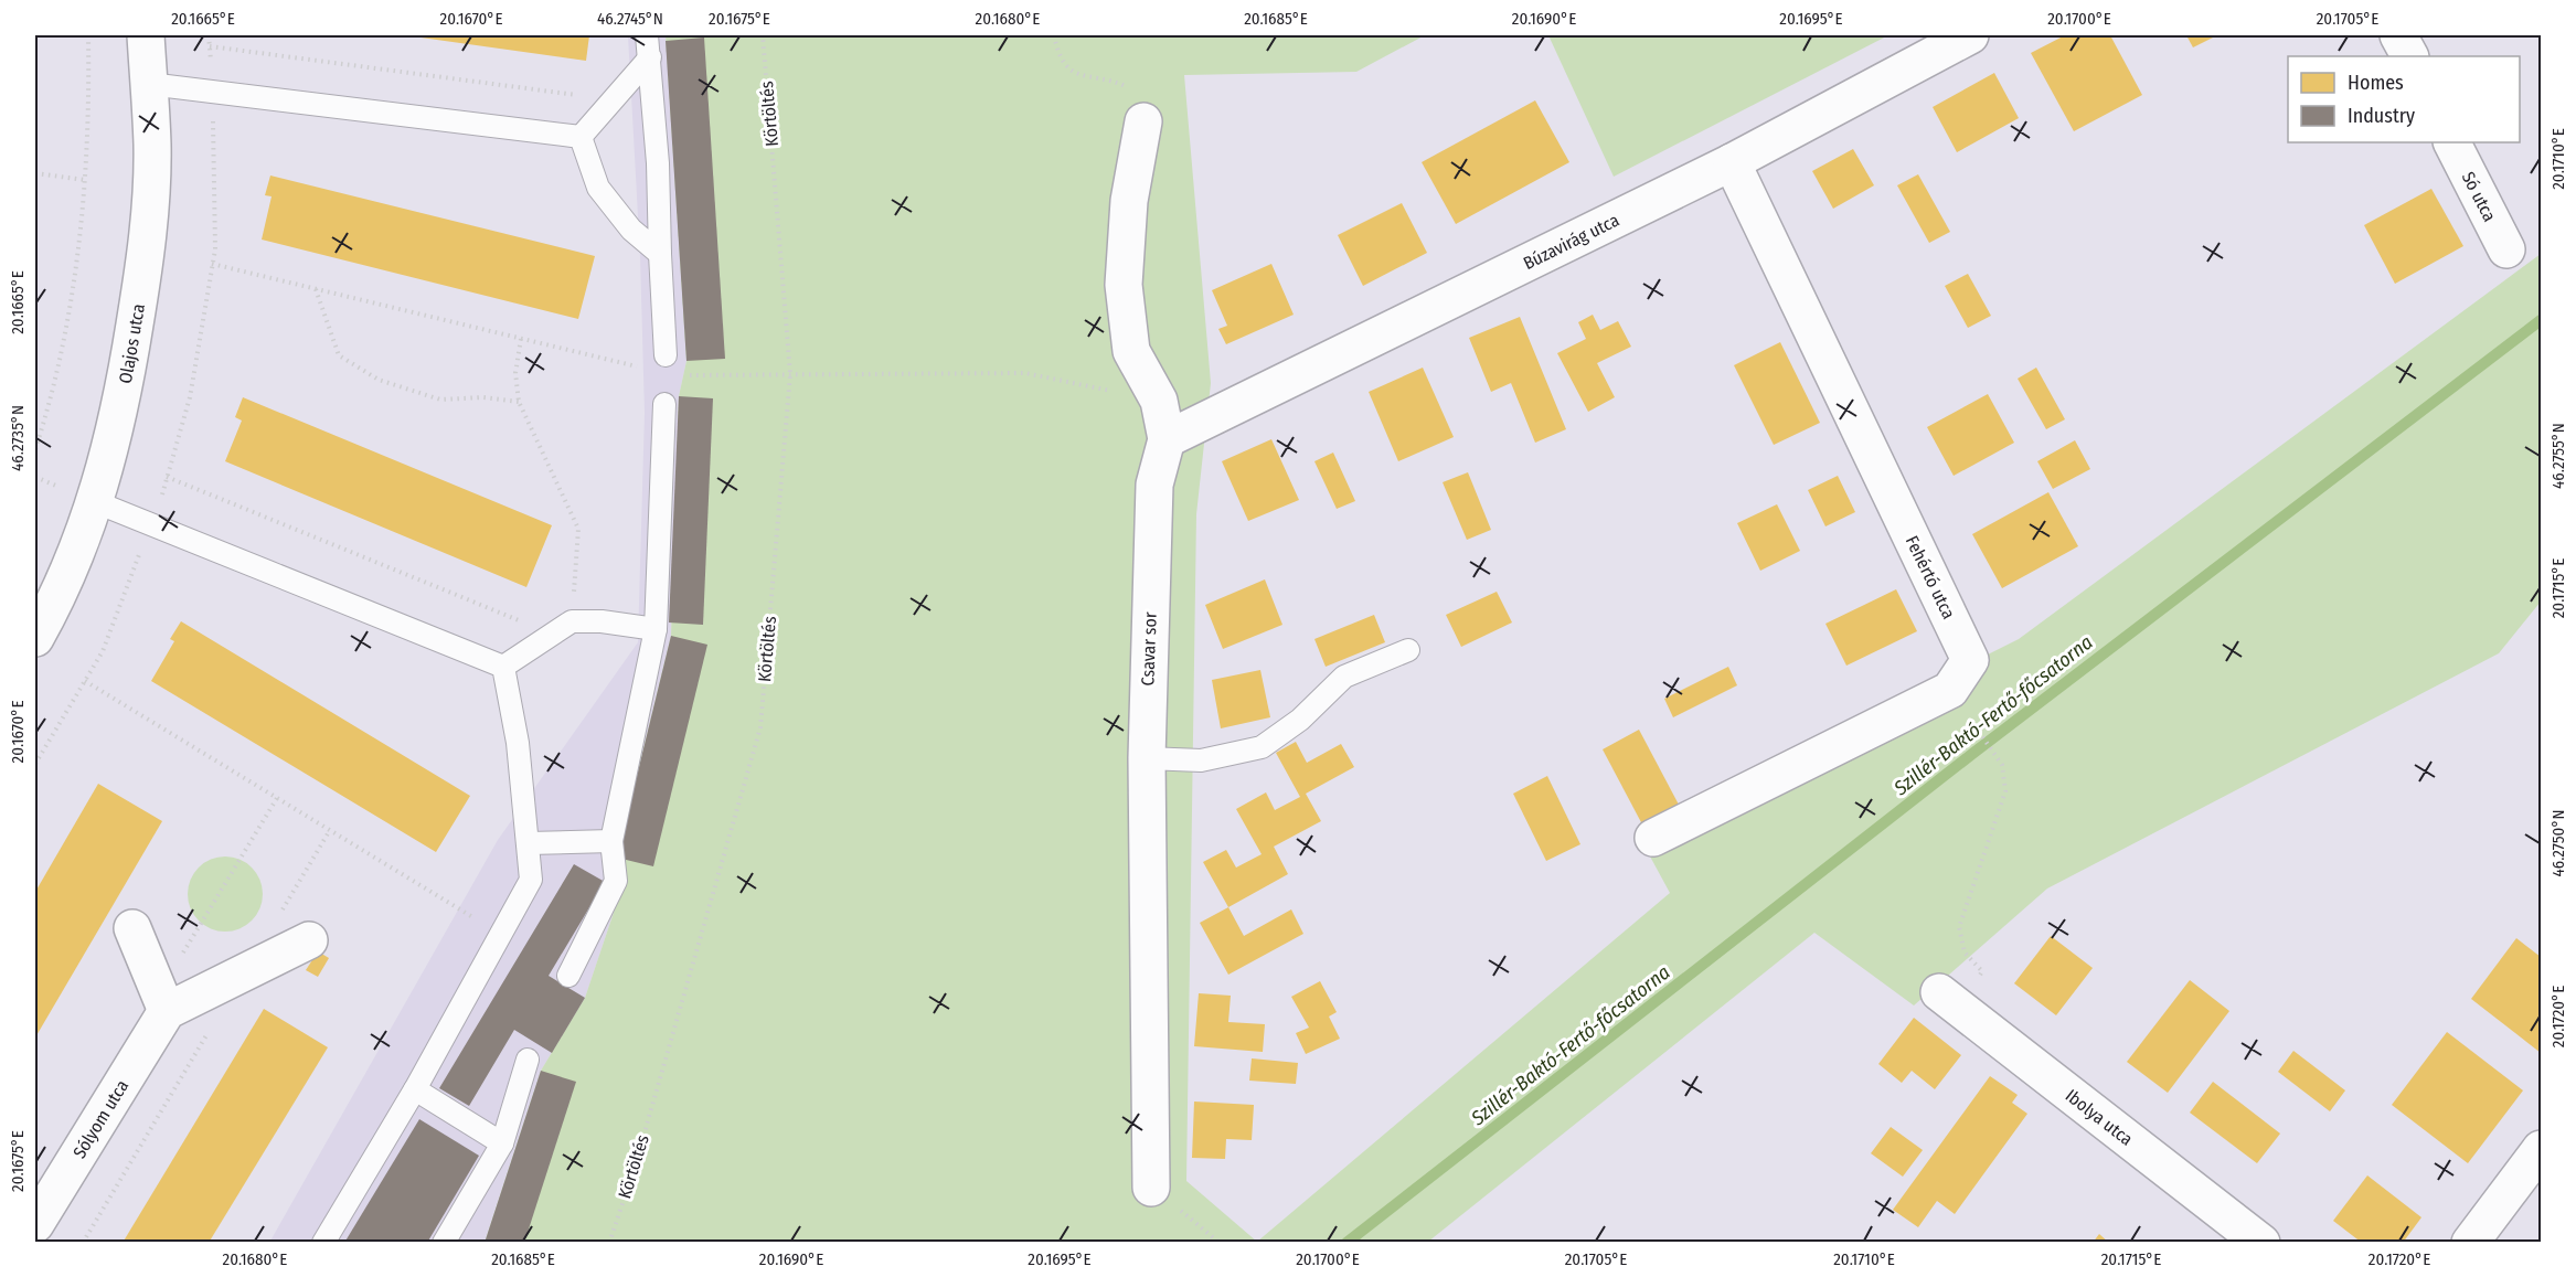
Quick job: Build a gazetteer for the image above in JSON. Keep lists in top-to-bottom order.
{
  "streets": {
    "street": [
      "Só utca",
      "Búzavirág utca",
      "Olajos utca",
      "Fehértó utca",
      "Csavar sor",
      "Ibolya utca",
      "Sólyom utca"
    ],
    "path": ["Körtöltés"]
  },
  "crossings": [
    ["Búzavirág utca", "Fehértó utca"],
    ["Búzavirág utca", "Csavar sor"]
  ],
  "water": ["Szillér-Baktó-Fertő-főcsatorna"],
  "legend": ["Homes", "Industry"],
  "coordinates": [
    "20.1665°E",
    "20.1670°E",
    "46.2745°N",
    "20.1675°E",
    "20.1680°E",
    "20.1685°E",
    "20.1690°E",
    "20.1695°E",
    "20.1700°E",
    "20.1705°E",
    "20.1710°E",
    "46.2735°N",
    "46.2755°N",
    "20.1715°E",
    "46.2750°N",
    "20.1720°E"
  ]
}
